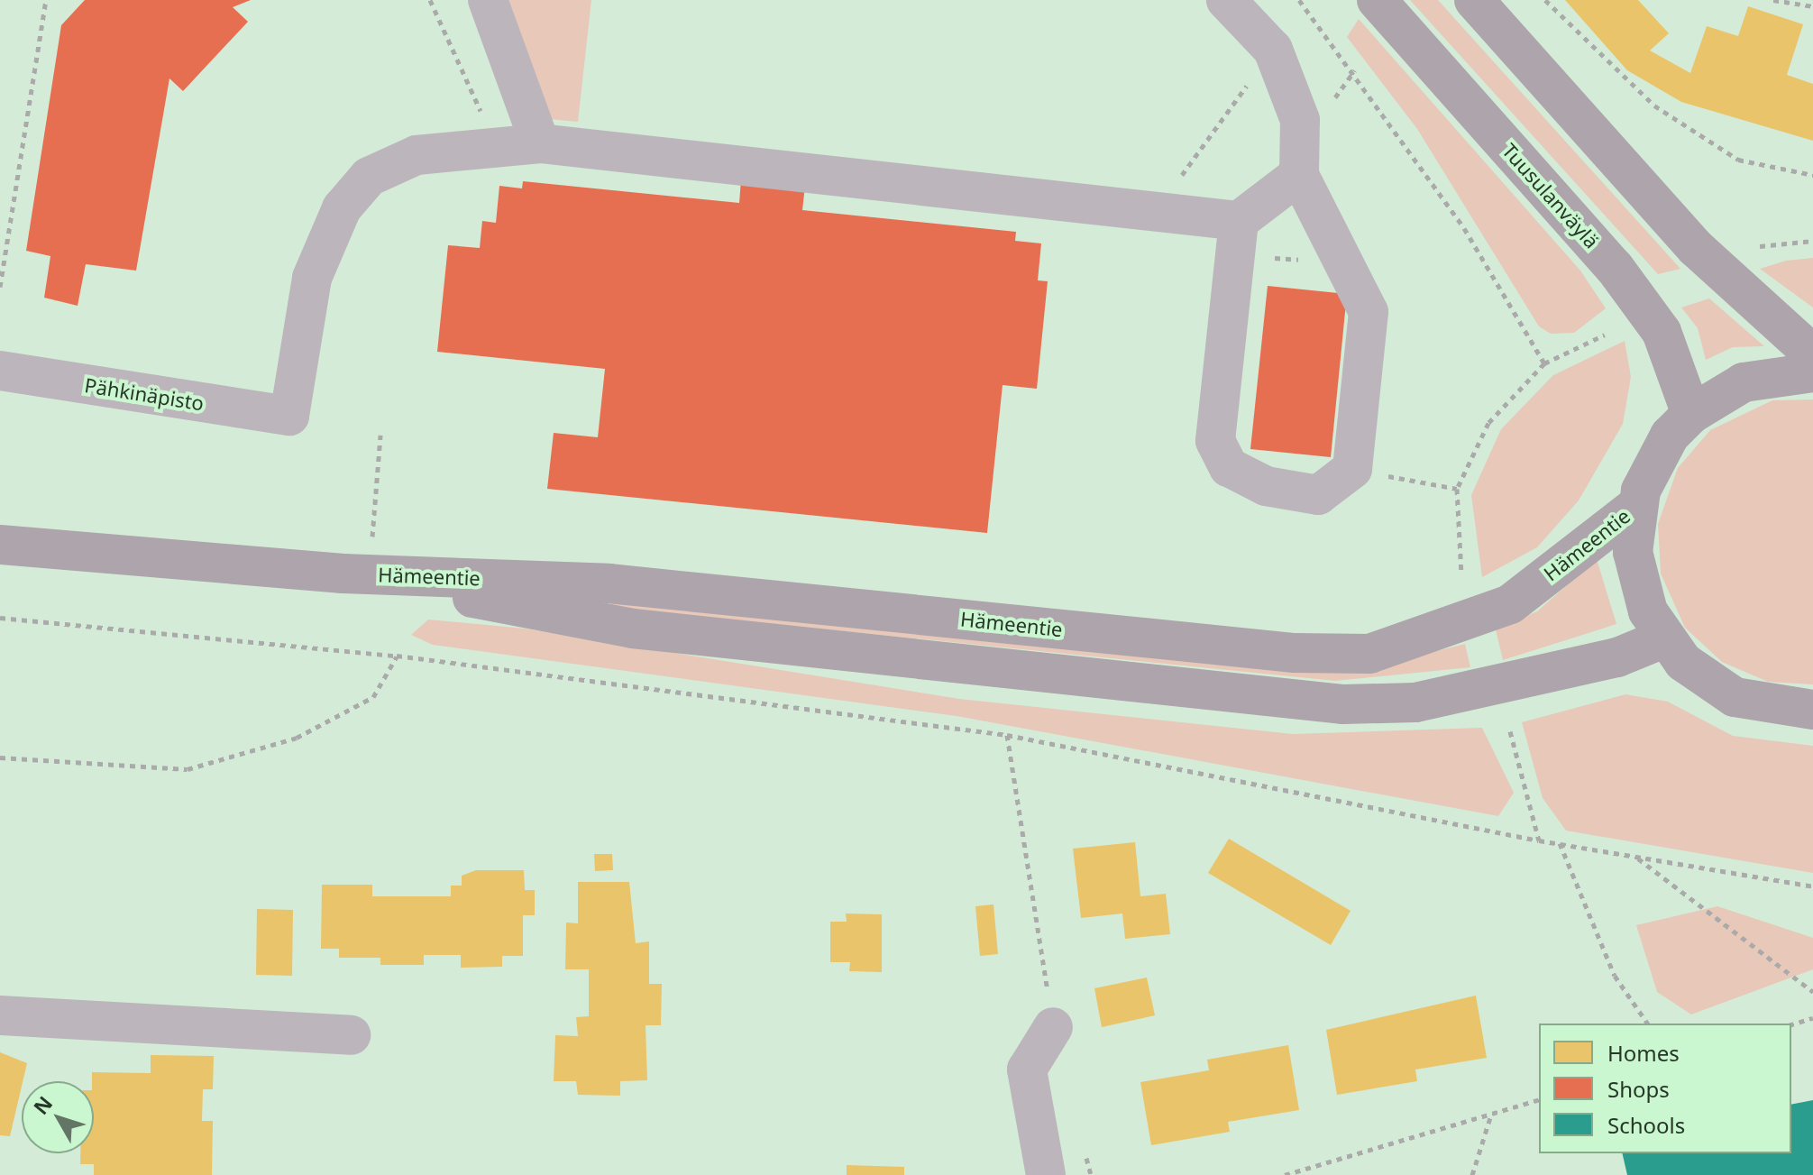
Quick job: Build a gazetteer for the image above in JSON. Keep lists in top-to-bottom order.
{
  "streets": {
    "main road": ["Tuusulanväylä", "Hämeentie"],
    "street": ["Pähkinäpisto"]
  },
  "legend": ["Homes", "Shops", "Schools"],
  "north": "top left"
}
